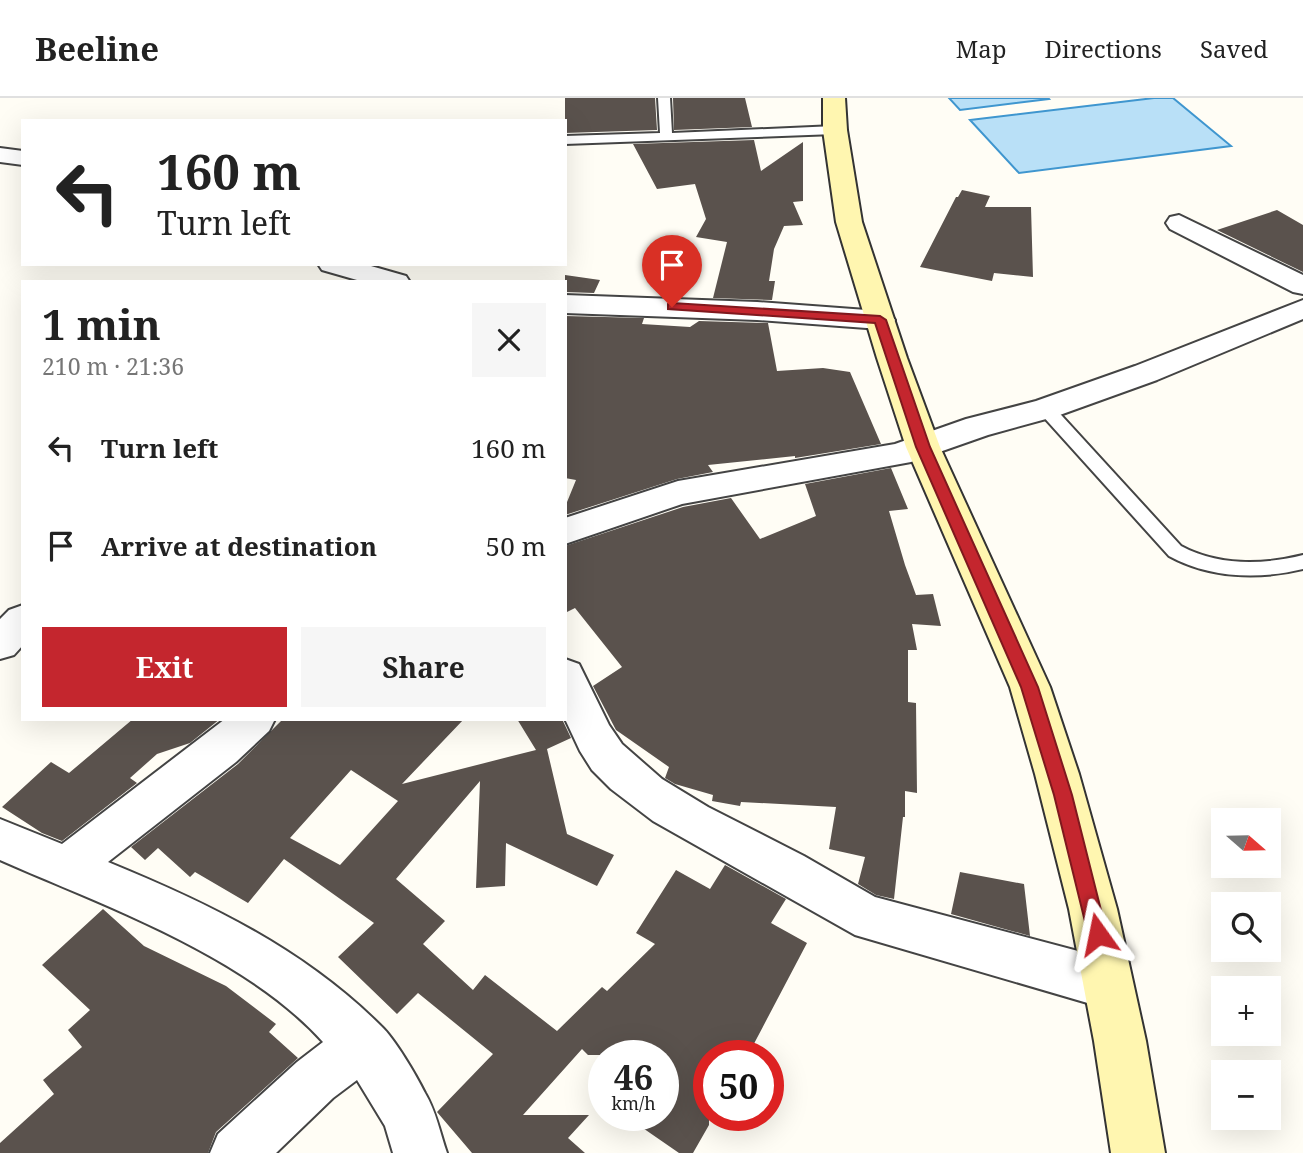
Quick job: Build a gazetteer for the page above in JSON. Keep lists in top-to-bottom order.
{
  "north": "right",
  "page": {
    "header": "Beeline",
    "nav": ["Map", "Directions", "Saved"],
    "turn": ["160 m", "Turn left"],
    "heading": ["1 min", "210 m · 21:36"],
    "list": [
      {
        "name": "Turn left",
        "value": "160 m"
      },
      {
        "name": "Arrive at destination",
        "value": "50 m"
      }
    ],
    "buttons": ["Exit", "Share"],
    "map_buttons": ["+", "−"],
    "speed": "46 km/h",
    "limit": "50"
  }
}
